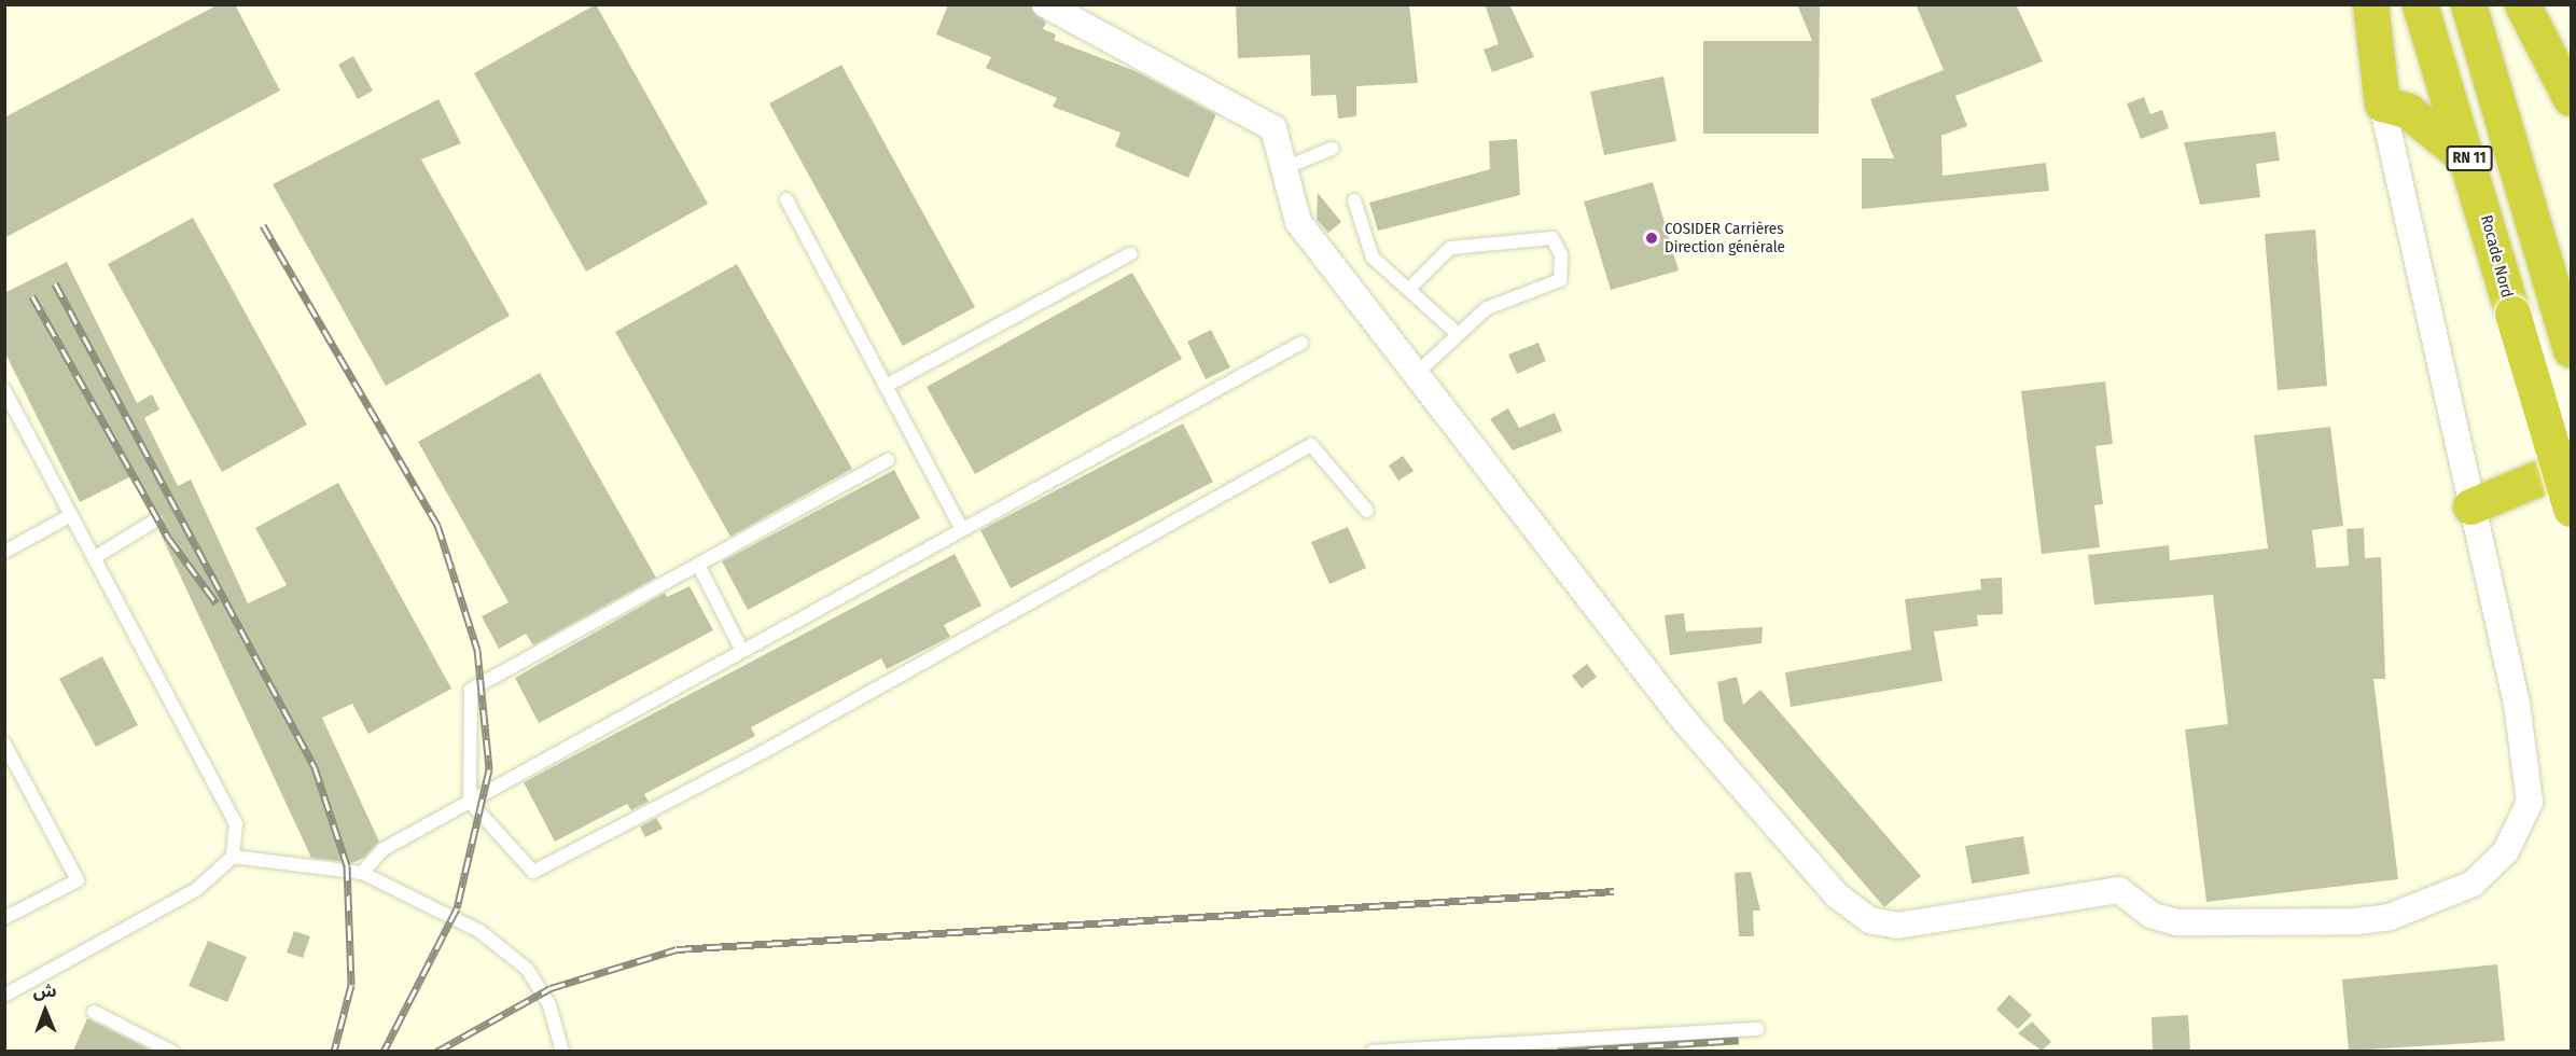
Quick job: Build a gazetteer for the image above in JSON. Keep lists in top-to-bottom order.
{
  "streets": {
    "highway": ["RN 11", "Rocade Nord"]
  },
  "places": ["COSIDER Carrières Direction générale"],
  "north": "top"
}
